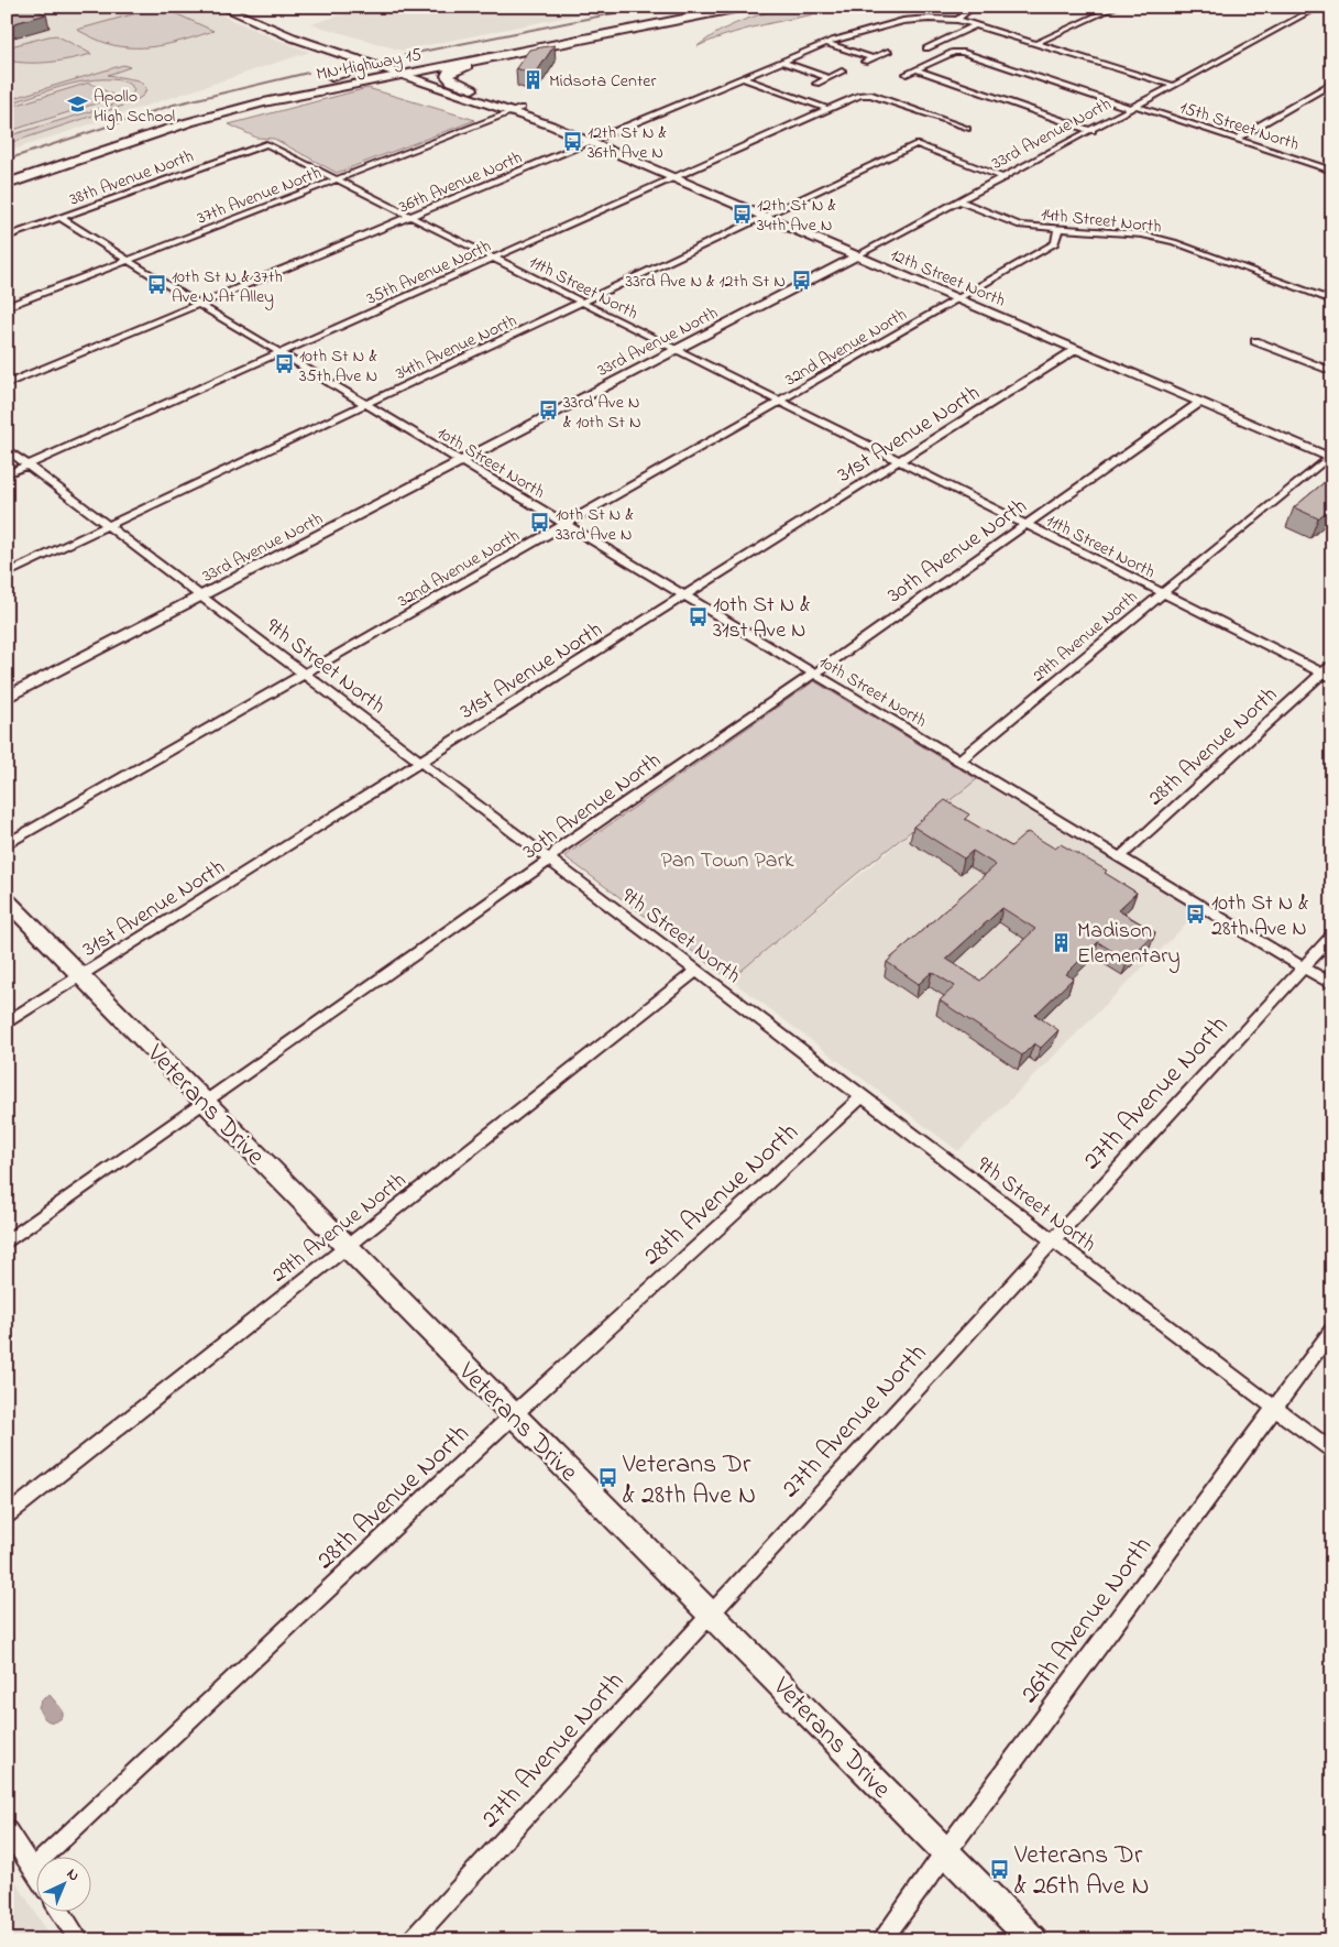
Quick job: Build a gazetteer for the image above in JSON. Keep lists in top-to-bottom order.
{
  "streets": {
    "highway": ["MN Highway 15"],
    "street": [
      "15th Street North",
      "33rd Avenue North",
      "38th Avenue North",
      "36th Avenue North",
      "37th Avenue North",
      "14th Street North",
      "35th Avenue North",
      "12th Street North",
      "11th Street North",
      "34th Avenue North",
      "32nd Avenue North",
      "31st Avenue North",
      "10th Street North",
      "30th Avenue North",
      "29th Avenue North",
      "9th Street North",
      "28th Avenue North",
      "27th Avenue North",
      "Veterans Drive",
      "26th Avenue North"
    ]
  },
  "crossings": [
    ["MN Highway 15", "12th Street North"],
    ["15th Street North", "33rd Avenue North"],
    ["15th Street North", "36th Avenue North"],
    ["33rd Avenue North", "14th Street North"],
    ["33rd Avenue North", "12th Street North"],
    ["33rd Avenue North", "11th Street North"],
    ["33rd Avenue North", "34th Avenue North"],
    ["33rd Avenue North", "10th Street North"],
    ["33rd Avenue North", "9th Street North"],
    ["38th Avenue North", "11th Street North"],
    ["38th Avenue North", "10th Street North"],
    ["36th Avenue North", "12th Street North"],
    ["36th Avenue North", "11th Street North"],
    ["36th Avenue North", "10th Street North"],
    ["37th Avenue North", "12th Street North"],
    ["37th Avenue North", "11th Street North"],
    ["37th Avenue North", "10th Street North"],
    ["14th Street North", "32nd Avenue North"],
    ["35th Avenue North", "12th Street North"],
    ["35th Avenue North", "11th Street North"],
    ["35th Avenue North", "10th Street North"],
    ["35th Avenue North", "9th Street North"],
    ["12th Street North", "34th Avenue North"],
    ["12th Street North", "32nd Avenue North"],
    ["12th Street North", "31st Avenue North"],
    ["12th Street North", "30th Avenue North"],
    ["12th Street North", "29th Avenue North"],
    ["11th Street North", "34th Avenue North"],
    ["11th Street North", "32nd Avenue North"],
    ["11th Street North", "31st Avenue North"],
    ["11th Street North", "30th Avenue North"],
    ["11th Street North", "29th Avenue North"],
    ["11th Street North", "28th Avenue North"],
    ["34th Avenue North", "10th Street North"],
    ["34th Avenue North", "9th Street North"],
    ["32nd Avenue North", "10th Street North"],
    ["32nd Avenue North", "9th Street North"],
    ["31st Avenue North", "10th Street North"],
    ["31st Avenue North", "9th Street North"],
    ["31st Avenue North", "Veterans Drive"],
    ["10th Street North", "30th Avenue North"],
    ["10th Street North", "29th Avenue North"],
    ["10th Street North", "28th Avenue North"],
    ["10th Street North", "27th Avenue North"],
    ["30th Avenue North", "9th Street North"],
    ["30th Avenue North", "Veterans Drive"],
    ["29th Avenue North", "9th Street North"],
    ["29th Avenue North", "Veterans Drive"],
    ["9th Street North", "28th Avenue North"],
    ["9th Street North", "27th Avenue North"],
    ["9th Street North", "26th Avenue North"],
    ["28th Avenue North", "Veterans Drive"],
    ["27th Avenue North", "Veterans Drive"],
    ["Veterans Drive", "26th Avenue North"]
  ],
  "parks": ["Pan Town Park"],
  "places": {
    "building": ["Midsota Center", "Madison Elementary"],
    "school or university": ["Apollo High School"],
    "bus stop": [
      "12th St N & 36th Ave N",
      "12th St N & 34th Ave N",
      "33rd Ave N & 12th St N",
      "10th St N & 37th Ave N At Alley",
      "10th St N & 35th Ave N",
      "33rd Ave N & 10th St N",
      "10th St N & 33rd Ave N",
      "10th St N & 31st Ave N",
      "10th St N & 28th Ave N",
      "Veterans Dr & 28th Ave N",
      "Veterans Dr & 26th Ave N"
    ]
  },
  "north": "top right"
}
